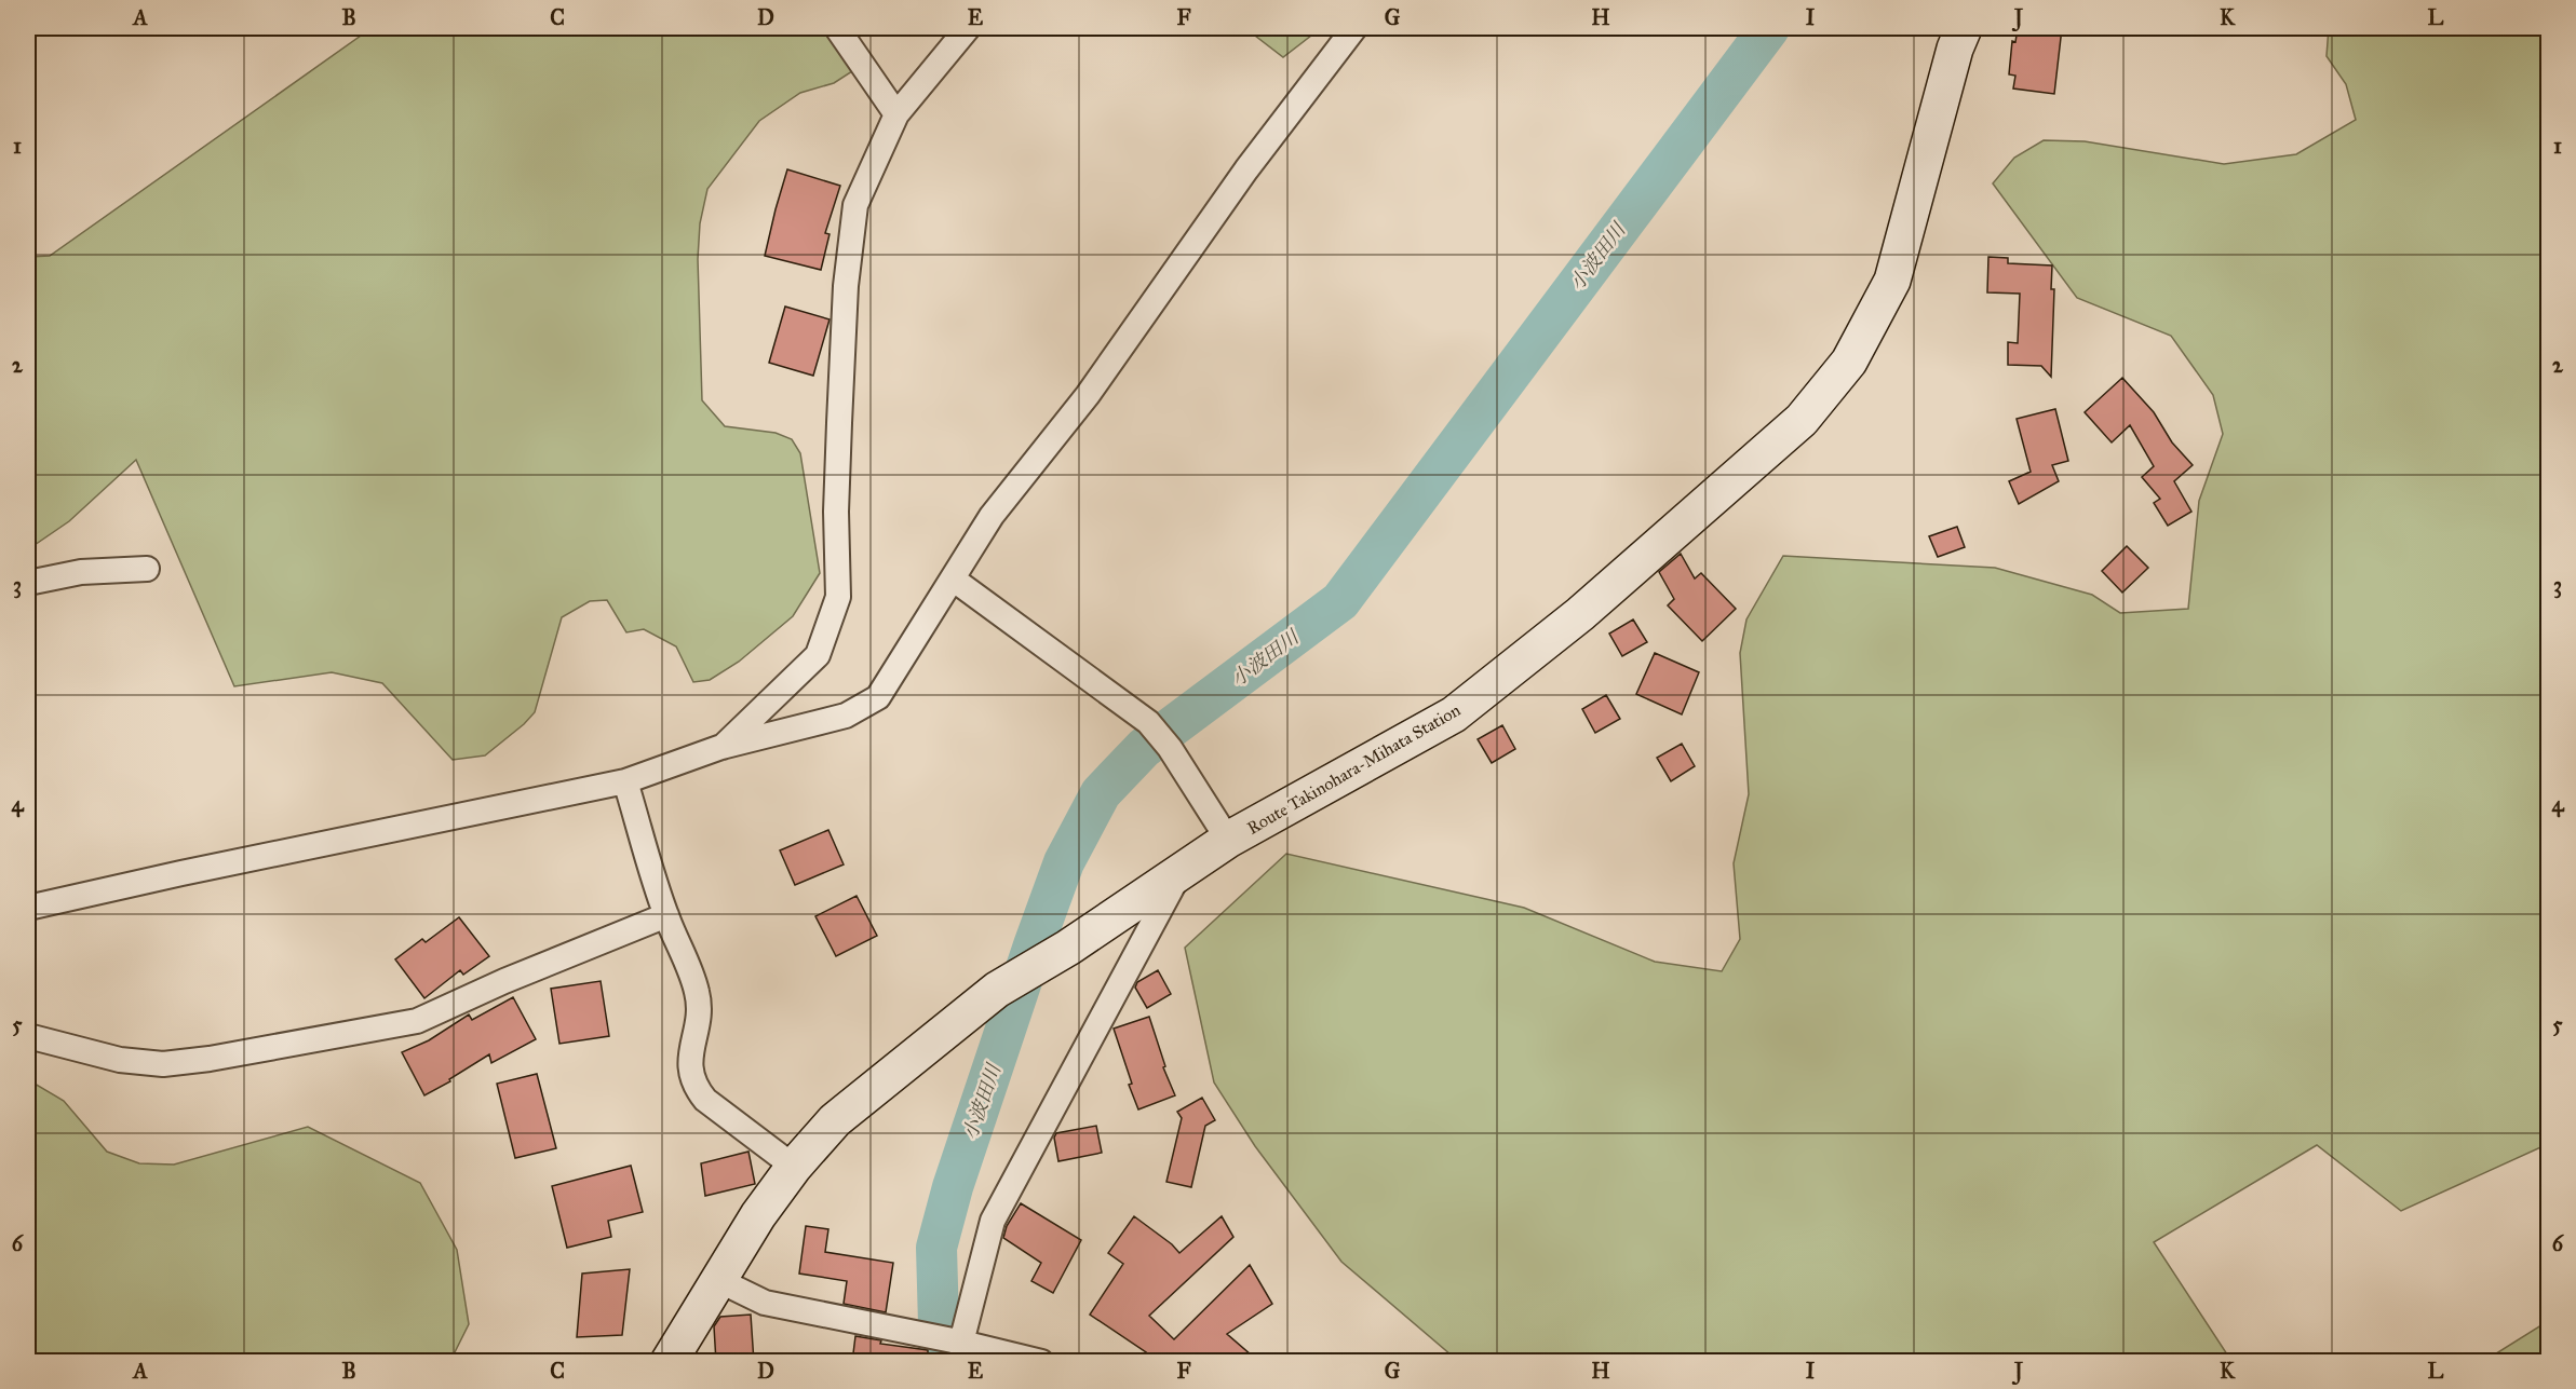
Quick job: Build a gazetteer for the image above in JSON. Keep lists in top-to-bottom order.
{
  "streets": {
    "main road": ["Route Takinohara-Mihata Station"]
  },
  "water": ["小波田川"],
  "grid": {
    "columns": [
      "A",
      "B",
      "C",
      "D",
      "E",
      "F",
      "G",
      "H",
      "I",
      "J",
      "K",
      "L"
    ],
    "rows": [
      "1",
      "2",
      "3",
      "4",
      "5",
      "6"
    ]
  }
}
